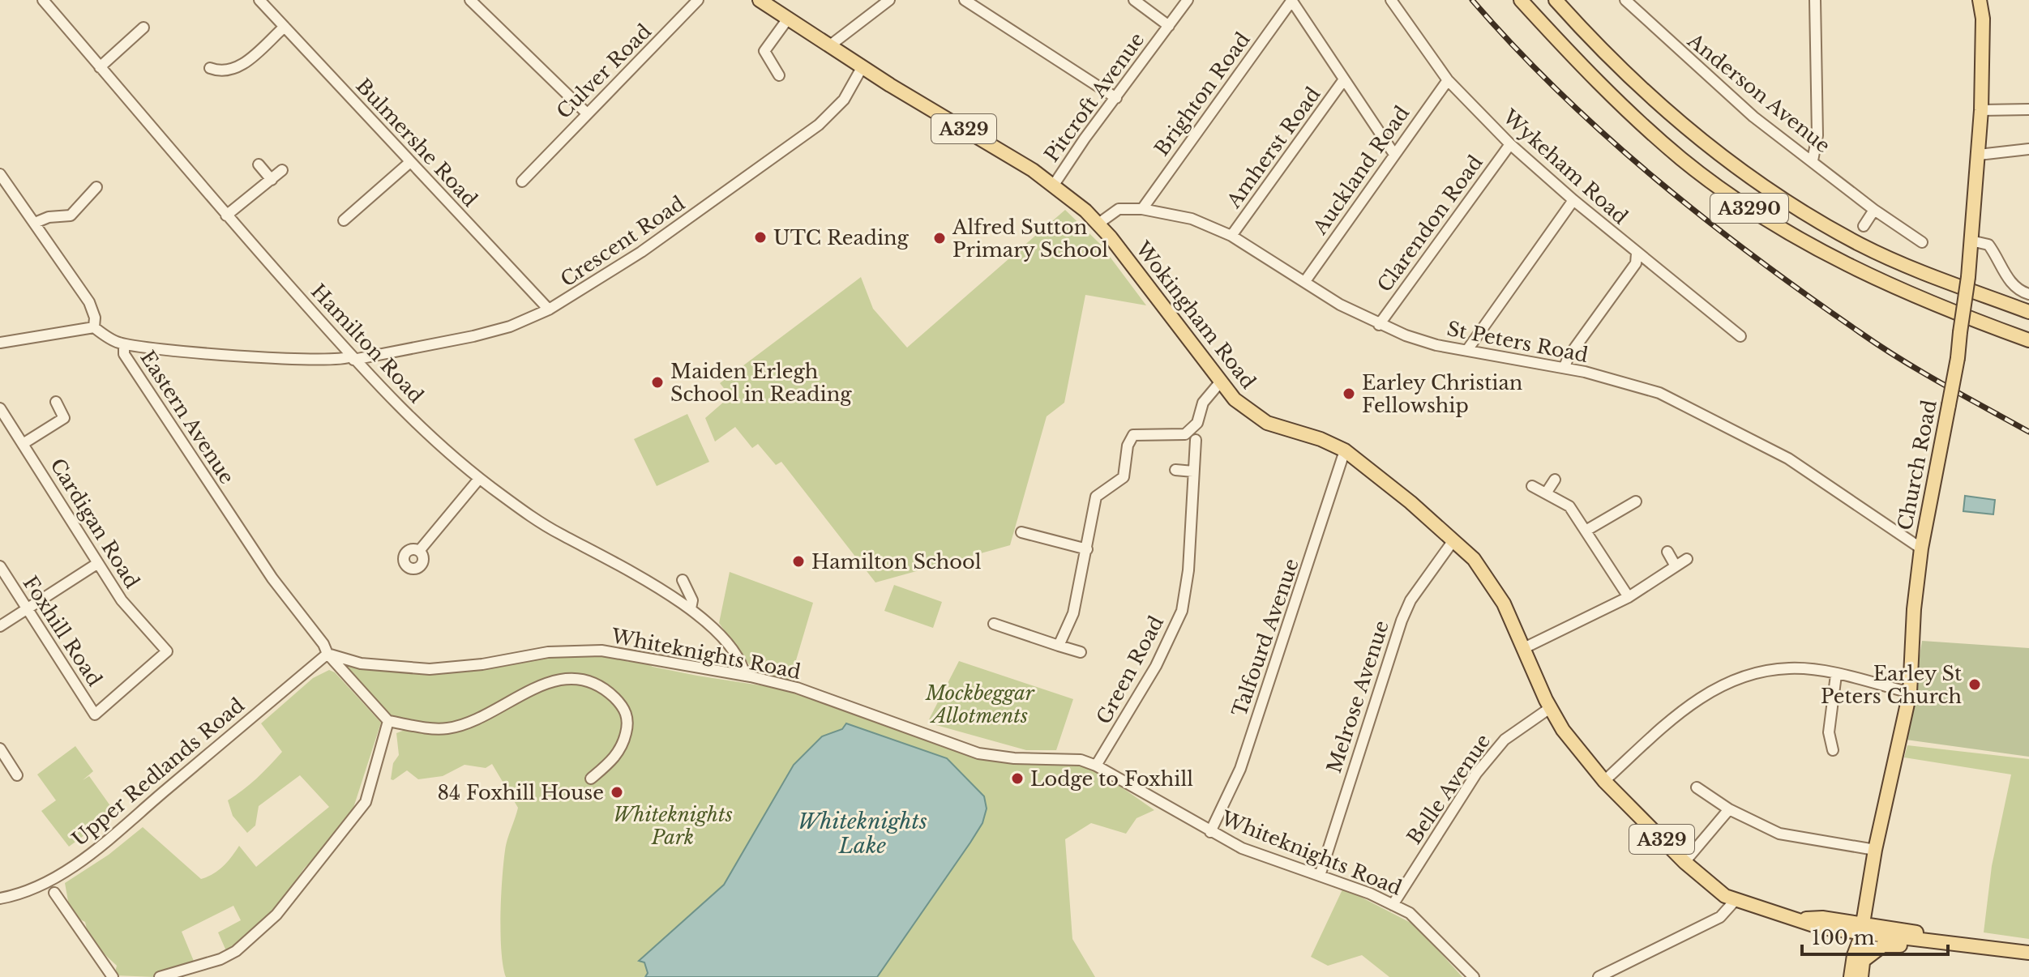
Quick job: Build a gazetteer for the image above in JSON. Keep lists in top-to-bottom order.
{
  "streets": {
    "main road": [
      "A329",
      "A3290",
      "Wokingham Road",
      "Church Road"
    ],
    "street": [
      "Culver Road",
      "Anderson Avenue",
      "Brighton Road",
      "Pitcroft Avenue",
      "Bulmershe Road",
      "Amherst Road",
      "Wykeham Road",
      "Auckland Road",
      "Clarendon Road",
      "Crescent Road",
      "St Peters Road",
      "Hamilton Road",
      "Eastern Avenue",
      "Cardigan Road",
      "Foxhill Road",
      "Talfourd Avenue",
      "Whiteknights Road",
      "Green Road",
      "Melrose Avenue",
      "Upper Redlands Road",
      "Belle Avenue"
    ]
  },
  "crossings": [
    ["Brighton Road", "St Peters Road"],
    ["Pitcroft Avenue", "Wokingham Road"],
    ["Bulmershe Road", "Crescent Road"],
    ["Amherst Road", "St Peters Road"],
    ["Wykeham Road", "Auckland Road"],
    ["Wykeham Road", "Clarendon Road"],
    ["Auckland Road", "St Peters Road"],
    ["Clarendon Road", "St Peters Road"],
    ["Crescent Road", "Wokingham Road"],
    ["Crescent Road", "Hamilton Road"],
    ["Crescent Road", "Eastern Avenue"],
    ["Wokingham Road", "St Peters Road"],
    ["Wokingham Road", "Church Road"],
    ["Wokingham Road", "Talfourd Avenue"],
    ["Wokingham Road", "Melrose Avenue"],
    ["Wokingham Road", "Belle Avenue"],
    ["St Peters Road", "Church Road"],
    ["Hamilton Road", "Whiteknights Road"],
    ["Eastern Avenue", "Whiteknights Road"],
    ["Eastern Avenue", "Upper Redlands Road"],
    ["Cardigan Road", "Foxhill Road"],
    ["Talfourd Avenue", "Whiteknights Road"],
    ["Whiteknights Road", "Green Road"],
    ["Whiteknights Road", "Melrose Avenue"],
    ["Whiteknights Road", "Upper Redlands Road"],
    ["Whiteknights Road", "Belle Avenue"]
  ],
  "water": ["Whiteknights Lake"],
  "parks": ["Mockbeggar Allotments", "Whiteknights Park"],
  "places": [
    "UTC Reading",
    "Alfred Sutton Primary School",
    "Maiden Erlegh School in Reading",
    "Earley Christian Fellowship",
    "Hamilton School",
    "Earley St Peters Church",
    "Lodge to Foxhill",
    "84 Foxhill House"
  ],
  "scale_bar": "100 m"
}
